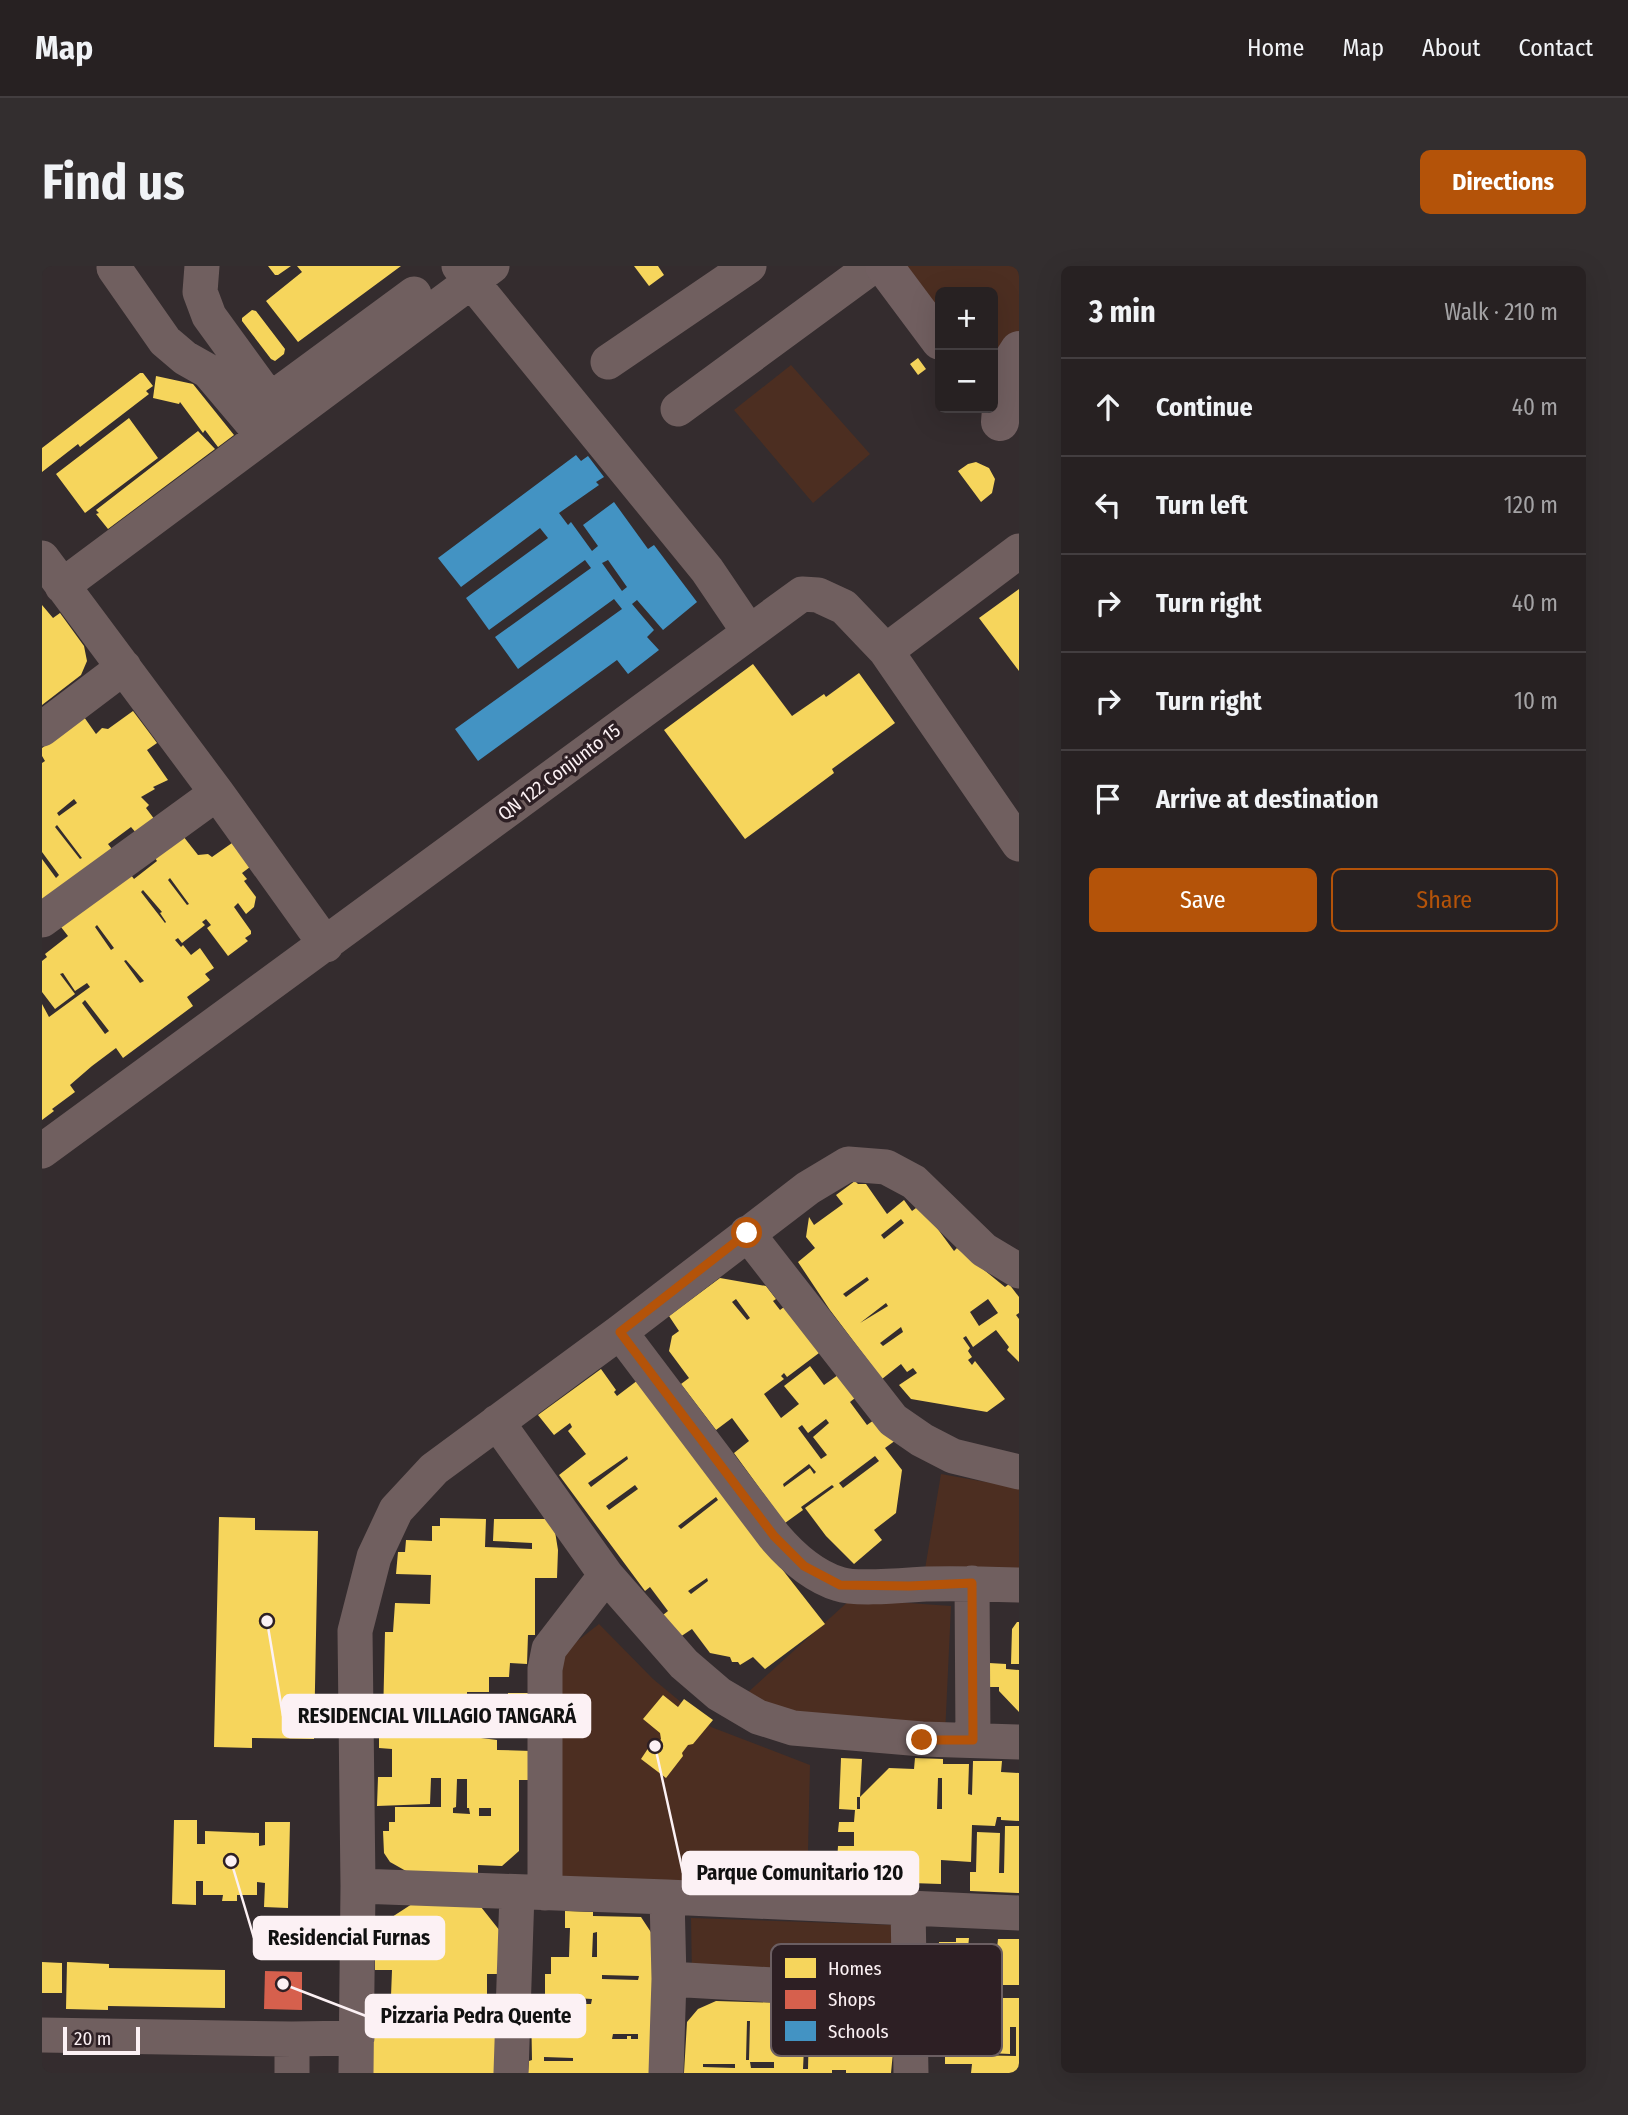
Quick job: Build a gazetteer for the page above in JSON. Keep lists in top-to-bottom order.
{
  "streets": {
    "street": ["QN 122 Conjunto 15"]
  },
  "places": [
    "RESIDENCIAL VILLAGIO TANGARÁ",
    "Parque Comunitario 120",
    "Residencial Furnas",
    "Pizzaria Pedra Quente"
  ],
  "legend": ["Homes", "Shops", "Schools"],
  "scale_bar": "20 m",
  "page": {
    "header": "Map",
    "nav": [
      "Home",
      "Map",
      "About",
      "Contact"
    ],
    "buttons": [
      "Directions",
      ["Save", "Share"]
    ],
    "title": "Find us",
    "heading": ["3 min", "Walk · 210 m"],
    "map_buttons": ["+", "−"],
    "list": [
      ["Continue", "40 m"],
      ["Turn left", "120 m"],
      ["Turn right", "40 m"],
      ["Turn right", "10 m"],
      "Arrive at destination"
    ],
    "scale": "20 m"
  }
}
